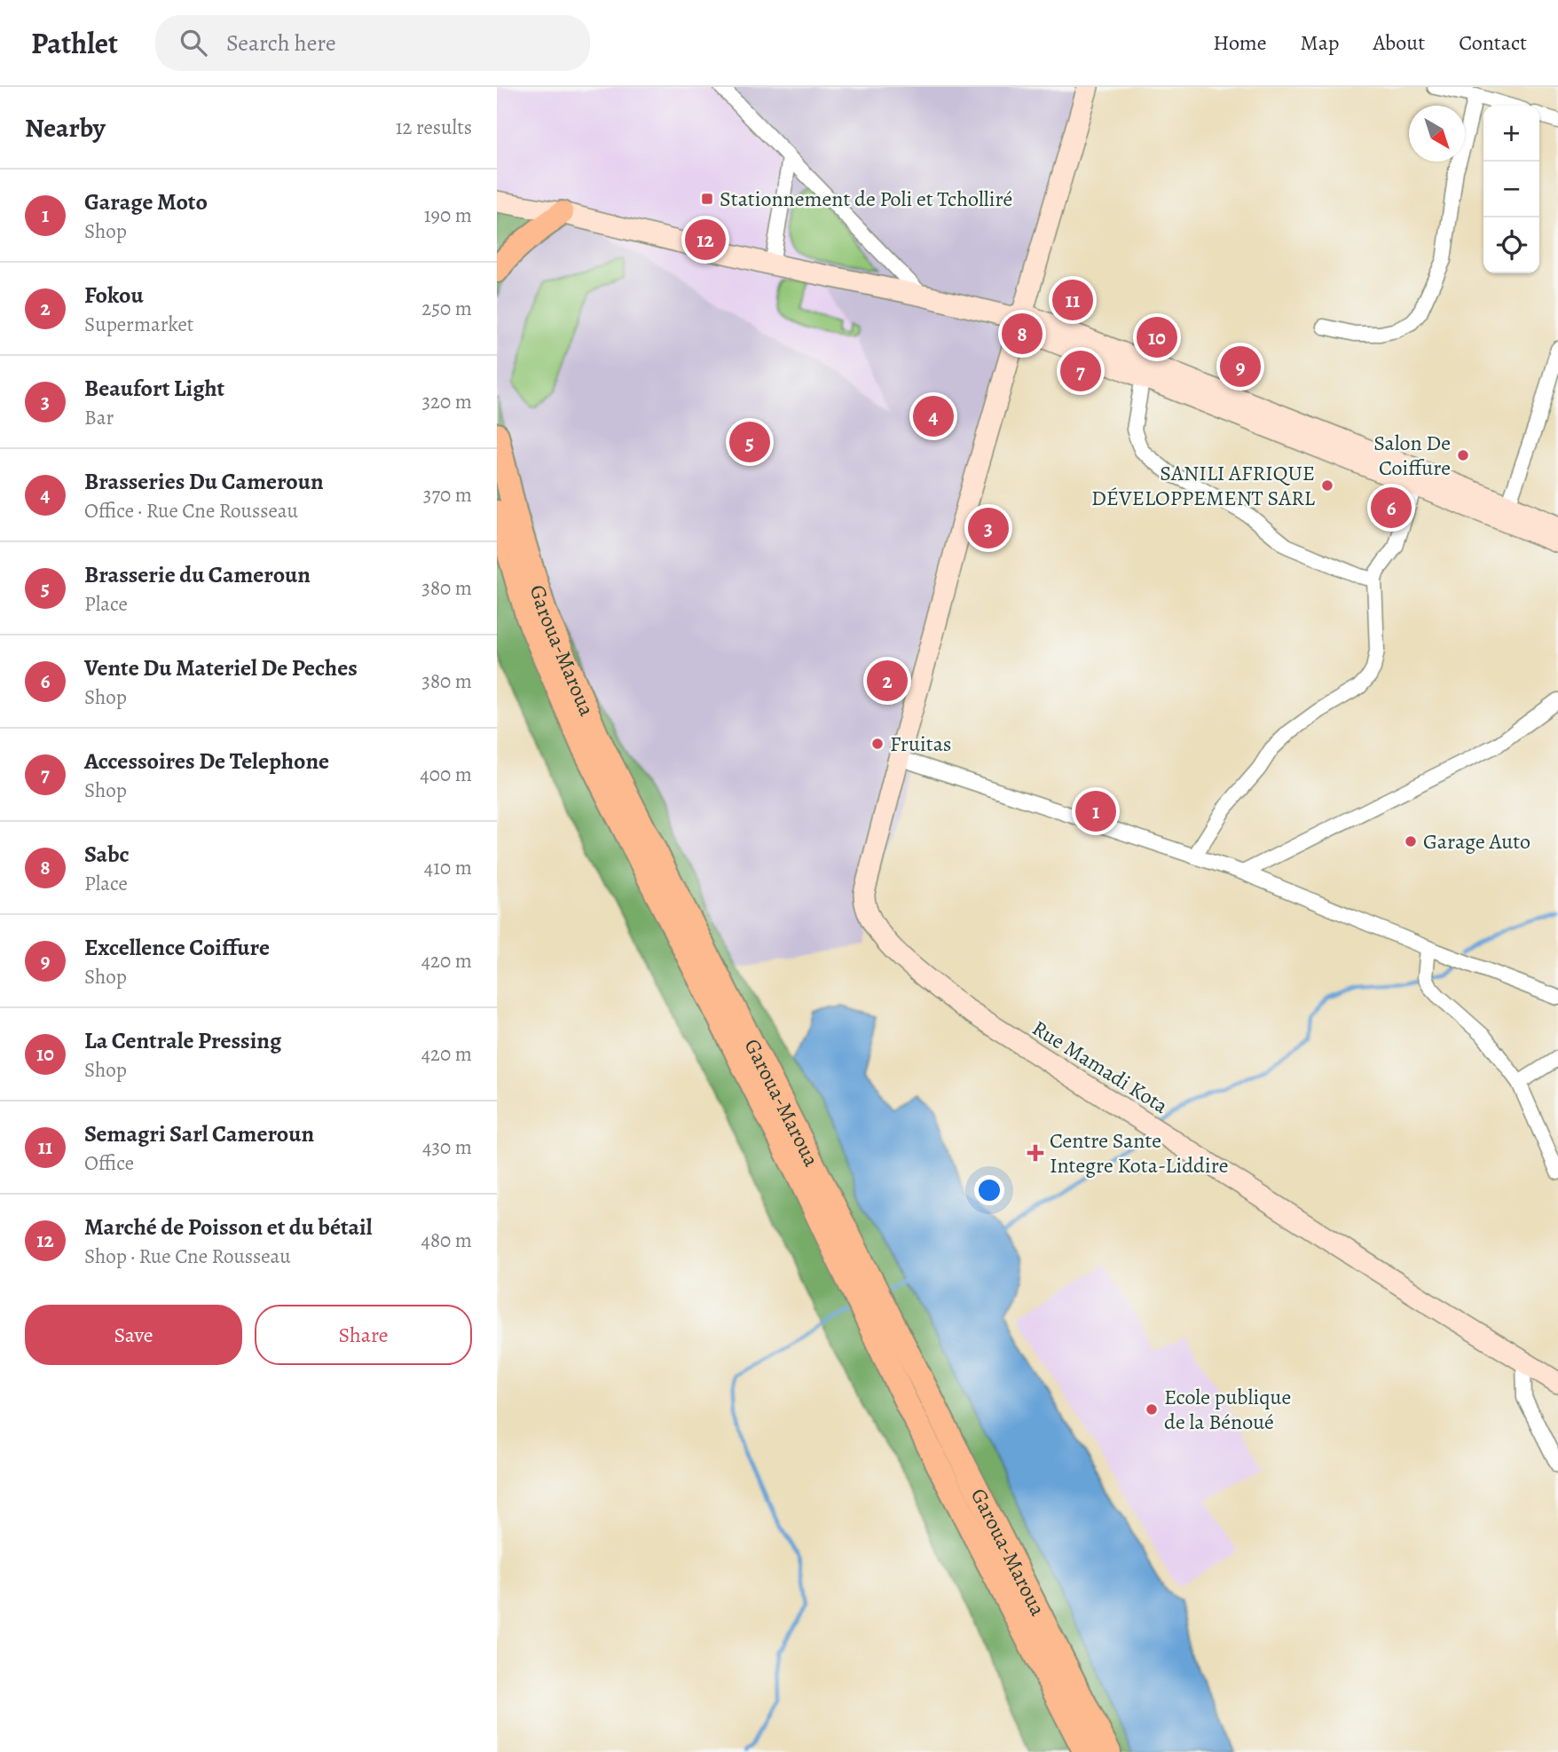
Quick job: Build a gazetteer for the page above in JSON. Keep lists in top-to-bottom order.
{
  "streets": {
    "highway": ["Garoua-Maroua"],
    "main road": ["Rue Mamadi Kota"]
  },
  "places": {
    "transit": ["Stationnement de Poli et Tcholliré"],
    "other": [
      "Salon De Coiffure",
      "SANILI AFRIQUE DÉVELOPPEMENT SARL",
      "Fruitas",
      "Garage Auto",
      "Ecole publique de la Bénoué"
    ],
    "health": ["Centre Sante Integre Kota-Liddire"]
  },
  "north": "bottom right",
  "page": {
    "header": "Pathlet",
    "search": "Search here",
    "nav": [
      "Home",
      "Map",
      "About",
      "Contact"
    ],
    "heading": ["Nearby", "12 results"],
    "map_buttons": ["+", "−"],
    "list": [
      {
        "mark": "1",
        "name": "Garage Moto",
        "note": "Shop",
        "value": "190 m"
      },
      {
        "mark": "2",
        "name": "Fokou",
        "note": "Supermarket",
        "value": "250 m"
      },
      {
        "mark": "3",
        "name": "Beaufort Light",
        "note": "Bar",
        "value": "320 m"
      },
      {
        "mark": "4",
        "name": "Brasseries Du Cameroun",
        "note": "Office · Rue Cne Rousseau",
        "value": "370 m"
      },
      {
        "mark": "5",
        "name": "Brasserie du Cameroun",
        "note": "Place",
        "value": "380 m"
      },
      {
        "mark": "6",
        "name": "Vente Du Materiel De Peches",
        "note": "Shop",
        "value": "380 m"
      },
      {
        "mark": "7",
        "name": "Accessoires De Telephone",
        "note": "Shop",
        "value": "400 m"
      },
      {
        "mark": "8",
        "name": "Sabc",
        "note": "Place",
        "value": "410 m"
      },
      {
        "mark": "9",
        "name": "Excellence Coiffure",
        "note": "Shop",
        "value": "420 m"
      },
      {
        "mark": "10",
        "name": "La Centrale Pressing",
        "note": "Shop",
        "value": "420 m"
      },
      {
        "mark": "11",
        "name": "Semagri Sarl Cameroun",
        "note": "Office",
        "value": "430 m"
      },
      {
        "mark": "12",
        "name": "Marché de Poisson et du bétail",
        "note": "Shop · Rue Cne Rousseau",
        "value": "480 m"
      }
    ],
    "pins": [
      "12",
      "11",
      "8",
      "10",
      "9",
      "7",
      "4",
      "5",
      "6",
      "3",
      "2",
      "1"
    ],
    "buttons": ["Save", "Share"]
  }
}
